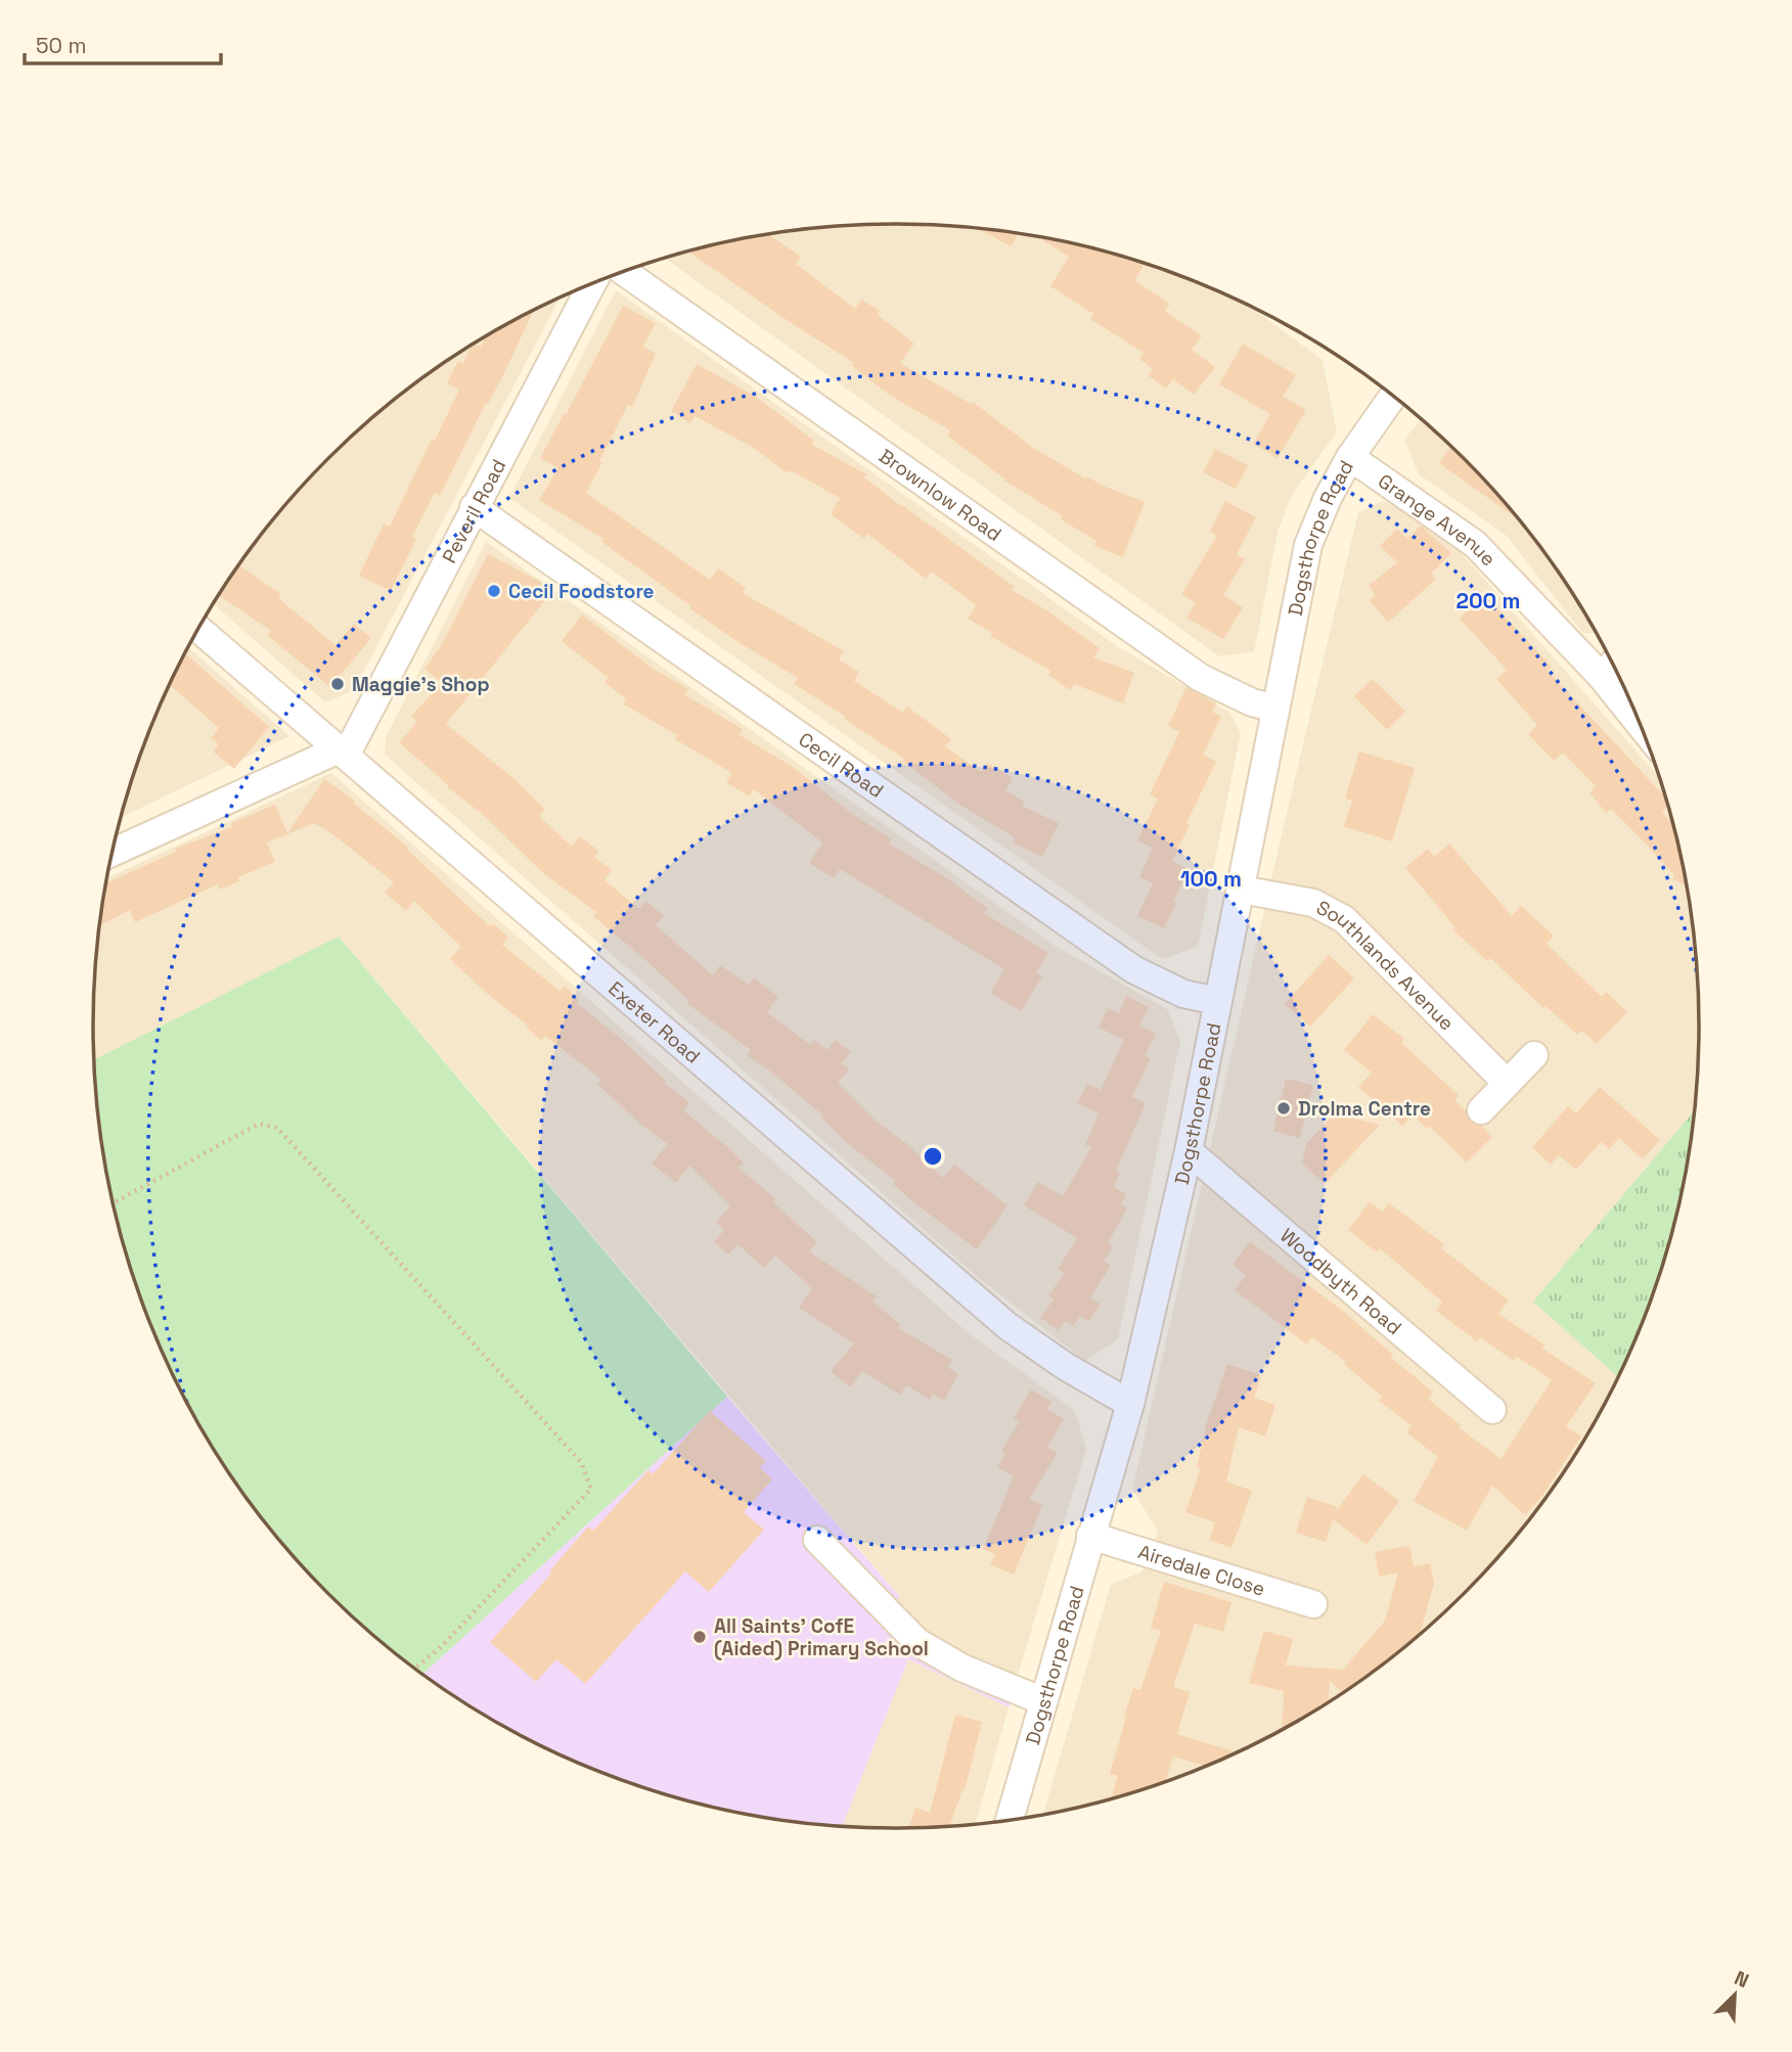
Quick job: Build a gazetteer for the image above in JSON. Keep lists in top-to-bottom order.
{
  "streets": {
    "street": [
      "Brownlow Road",
      "Peveril Road",
      "Grange Avenue",
      "Dogsthorpe Road",
      "Cecil Road",
      "Southlands Avenue",
      "Exeter Road",
      "Woodbyth Road",
      "Airedale Close"
    ]
  },
  "crossings": [
    ["Brownlow Road", "Dogsthorpe Road"],
    ["Peveril Road", "Cecil Road"],
    ["Peveril Road", "Exeter Road"],
    ["Grange Avenue", "Dogsthorpe Road"],
    ["Dogsthorpe Road", "Cecil Road"],
    ["Dogsthorpe Road", "Southlands Avenue"],
    ["Dogsthorpe Road", "Exeter Road"],
    ["Dogsthorpe Road", "Woodbyth Road"],
    ["Dogsthorpe Road", "Airedale Close"]
  ],
  "places": [
    "Cecil Foodstore",
    "Maggie's Shop",
    "Drolma Centre",
    "All Saints' CofE (Aided) Primary School"
  ],
  "scale_bar": "50 m",
  "north": "top right",
  "rings": ["200 m", "100 m"]
}
